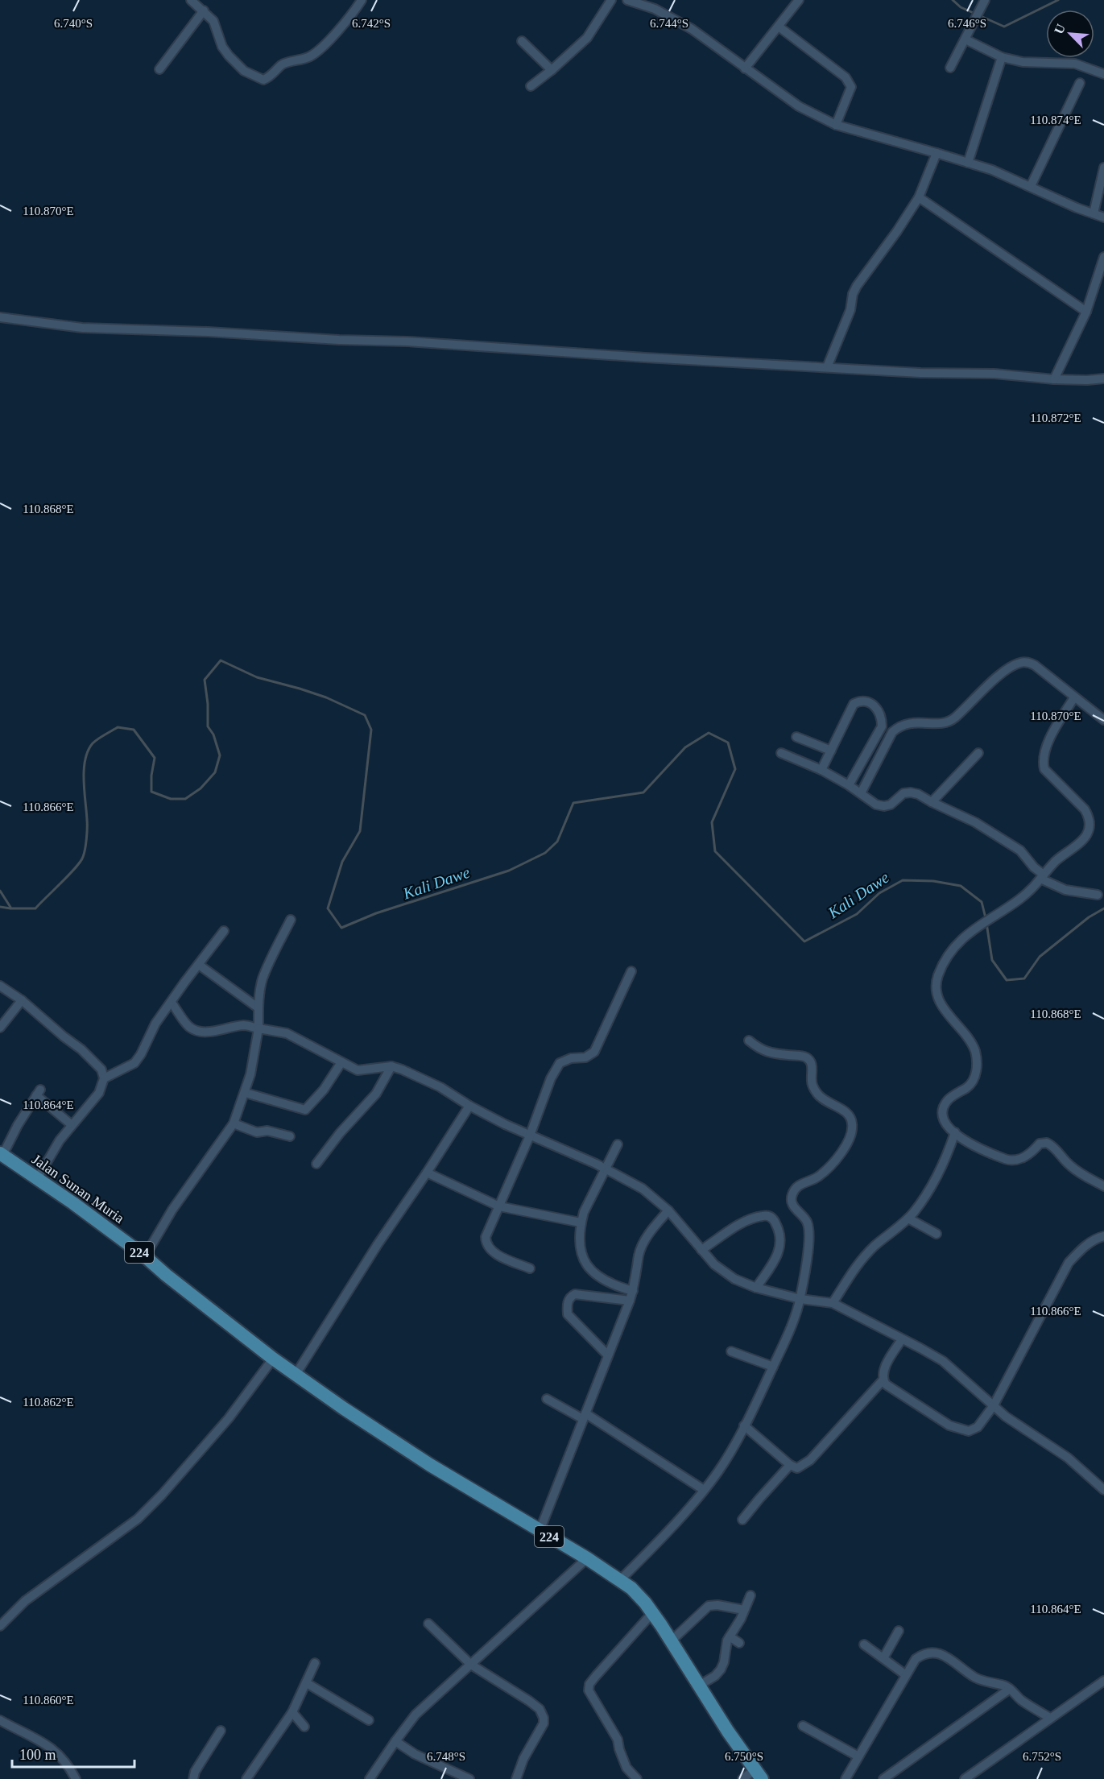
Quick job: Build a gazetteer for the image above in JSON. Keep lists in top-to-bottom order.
{
  "streets": {
    "main road": ["Jalan Sunan Muria", "224"]
  },
  "crossings": [
    ["Jalan Sunan Muria", "224"]
  ],
  "water": ["Kali Dawe"],
  "scale_bar": "100 m",
  "north": "top left",
  "coordinates": [
    "6.740°S",
    "6.742°S",
    "6.744°S",
    "6.746°S",
    "110.874°E",
    "110.870°E",
    "110.872°E",
    "110.868°E",
    "110.866°E",
    "110.864°E",
    "110.862°E",
    "110.860°E",
    "6.748°S",
    "6.750°S",
    "6.752°S"
  ]
}
